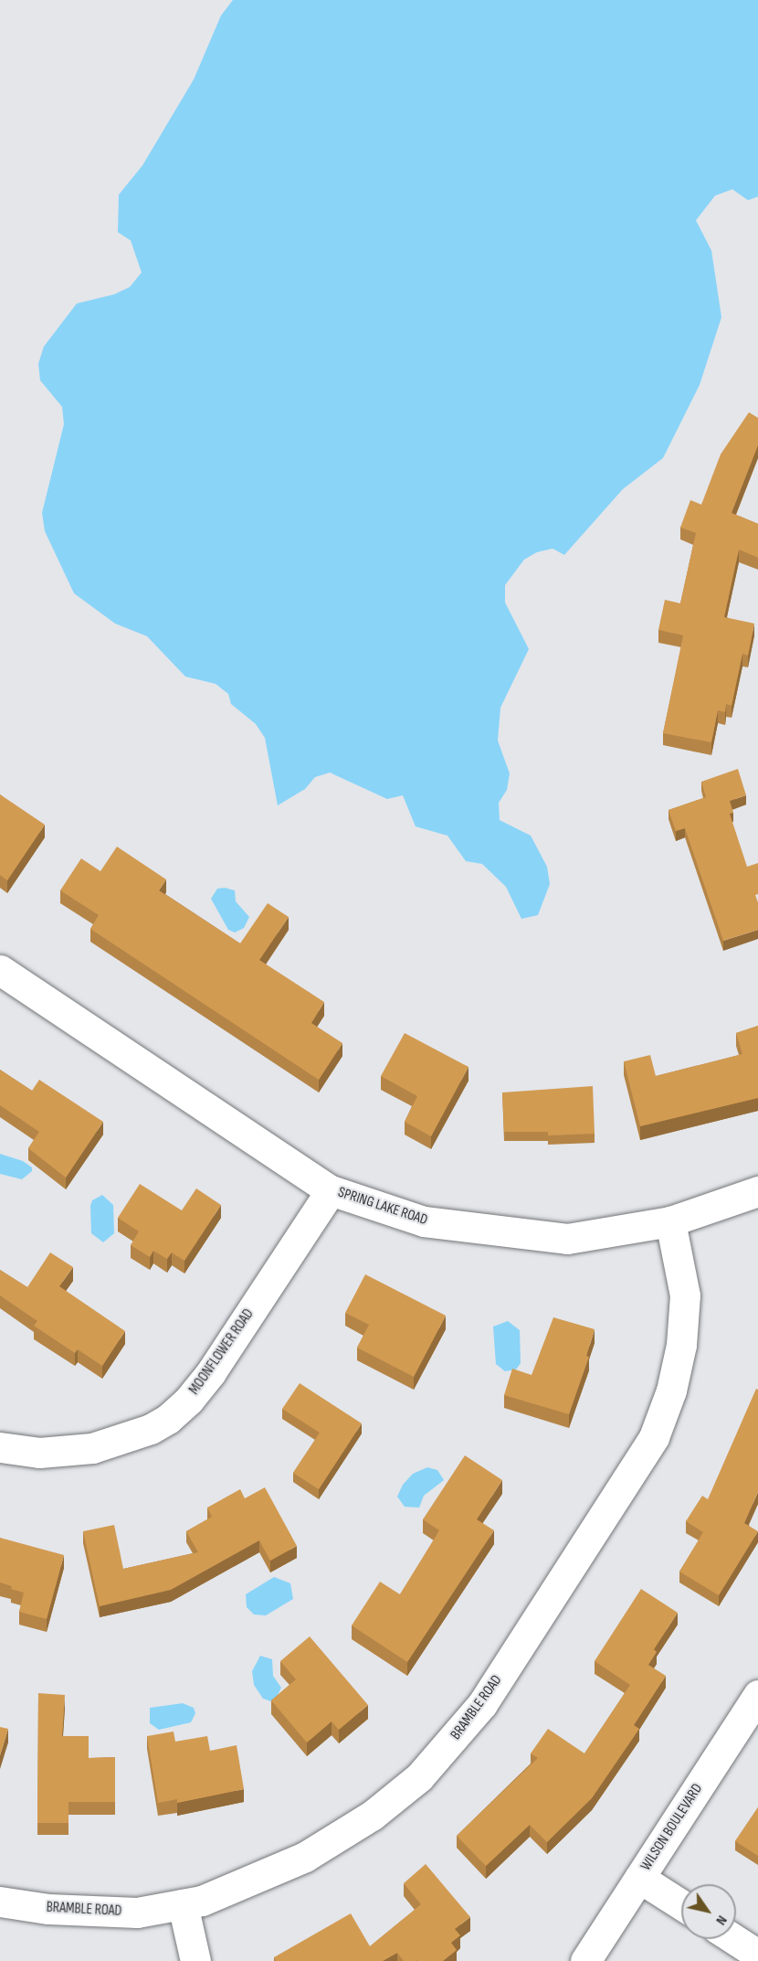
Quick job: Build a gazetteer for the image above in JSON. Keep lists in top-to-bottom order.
{
  "streets": {
    "street": [
      "SPRING LAKE ROAD",
      "MOONFLOWER ROAD",
      "BRAMBLE ROAD",
      "WILSON BOULEVARD"
    ]
  },
  "crossings": [
    ["SPRING LAKE ROAD", "MOONFLOWER ROAD"],
    ["SPRING LAKE ROAD", "BRAMBLE ROAD"]
  ],
  "north": "bottom right"
}
